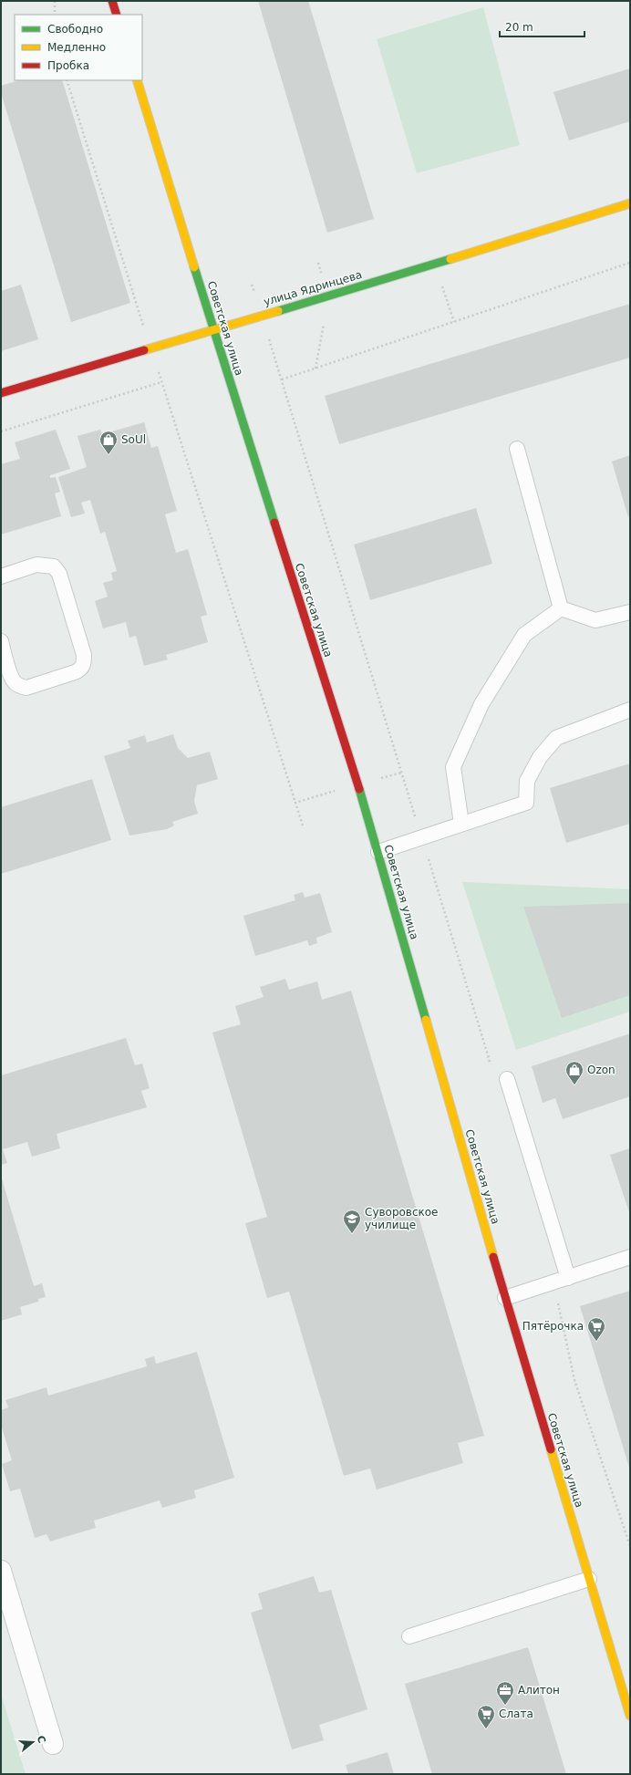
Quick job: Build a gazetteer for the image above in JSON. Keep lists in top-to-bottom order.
{
  "streets": {
    "main road": ["улица Ядринцева", "Советская улица"]
  },
  "crossings": [
    ["улица Ядринцева", "Советская улица"]
  ],
  "places": {
    "shop": ["SoUl", "Ozon"],
    "school or university": ["Суворовское училище"],
    "supermarket": ["Пятёрочка", "Слата"],
    "office": ["Алитон"]
  },
  "legend": ["Свободно", "Медленно", "Пробка"],
  "scale_bar": "20 m",
  "north": "right"
}
